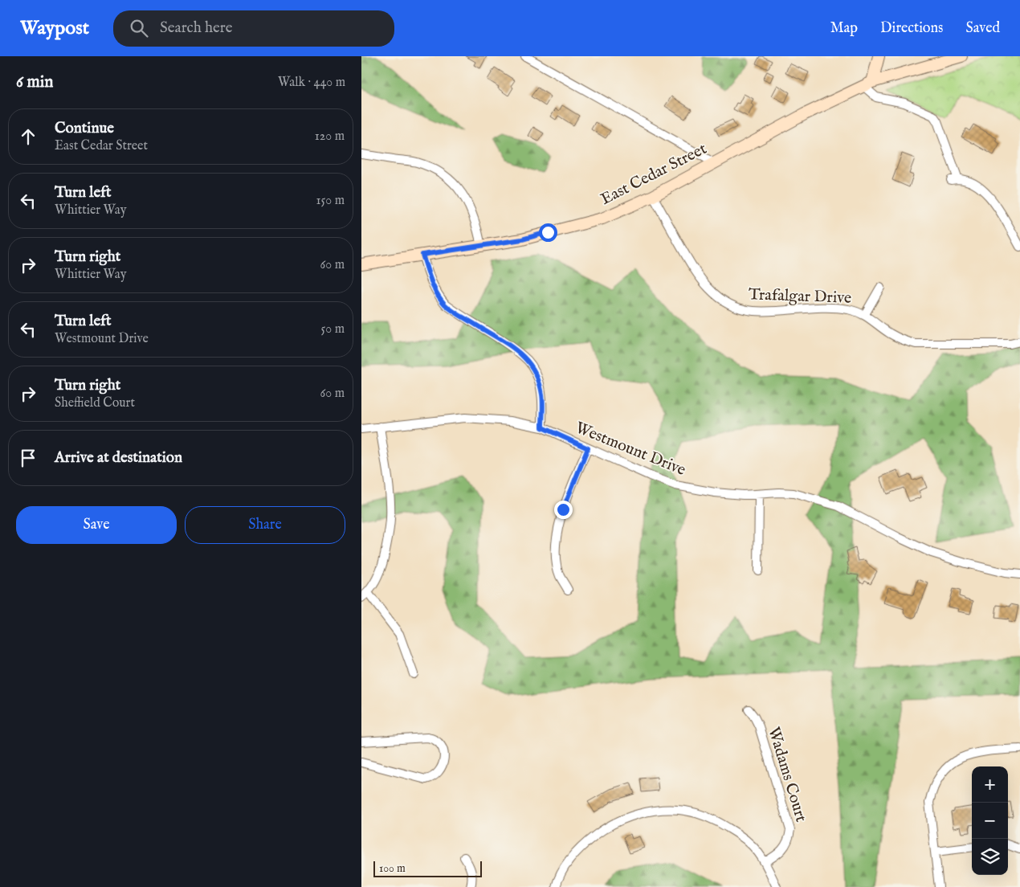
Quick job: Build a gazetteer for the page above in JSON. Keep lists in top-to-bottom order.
{
  "streets": {
    "main road": ["East Cedar Street"],
    "street": ["Trafalgar Drive", "Westmount Drive", "Wadams Court"]
  },
  "crossings": [
    ["East Cedar Street", "Trafalgar Drive"]
  ],
  "scale_bar": "100 m",
  "page": {
    "header": "Waypost",
    "search": "Search here",
    "nav": ["Map", "Directions", "Saved"],
    "heading": ["6 min", "Walk · 440 m"],
    "list": [
      ["Continue", "East Cedar Street", "120 m"],
      ["Turn left", "Whittier Way", "150 m"],
      ["Turn right", "Whittier Way", "60 m"],
      ["Turn left", "Westmount Drive", "50 m"],
      ["Turn right", "Sheffield Court", "60 m"],
      "Arrive at destination"
    ],
    "buttons": ["Save", "Share"],
    "map_buttons": ["+", "−"],
    "scale": "100 m"
  }
}
